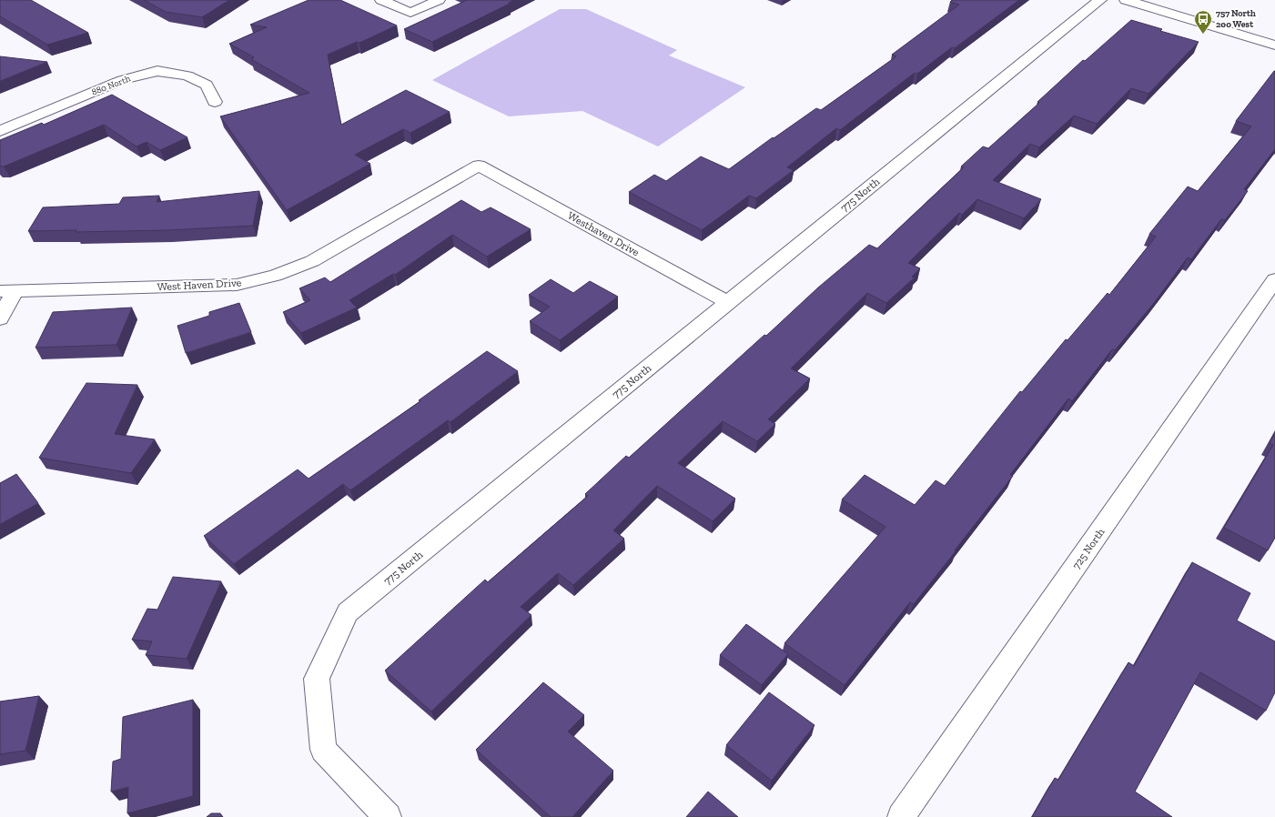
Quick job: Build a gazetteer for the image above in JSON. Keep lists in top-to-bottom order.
{
  "streets": {
    "street": [
      "880 North",
      "775 North",
      "Westhaven Drive",
      "West Haven Drive",
      "725 North"
    ]
  },
  "crossings": [
    ["775 North", "Westhaven Drive"],
    ["Westhaven Drive", "West Haven Drive"]
  ],
  "places": {
    "bus stop": ["757 North 200 West"]
  }
}
